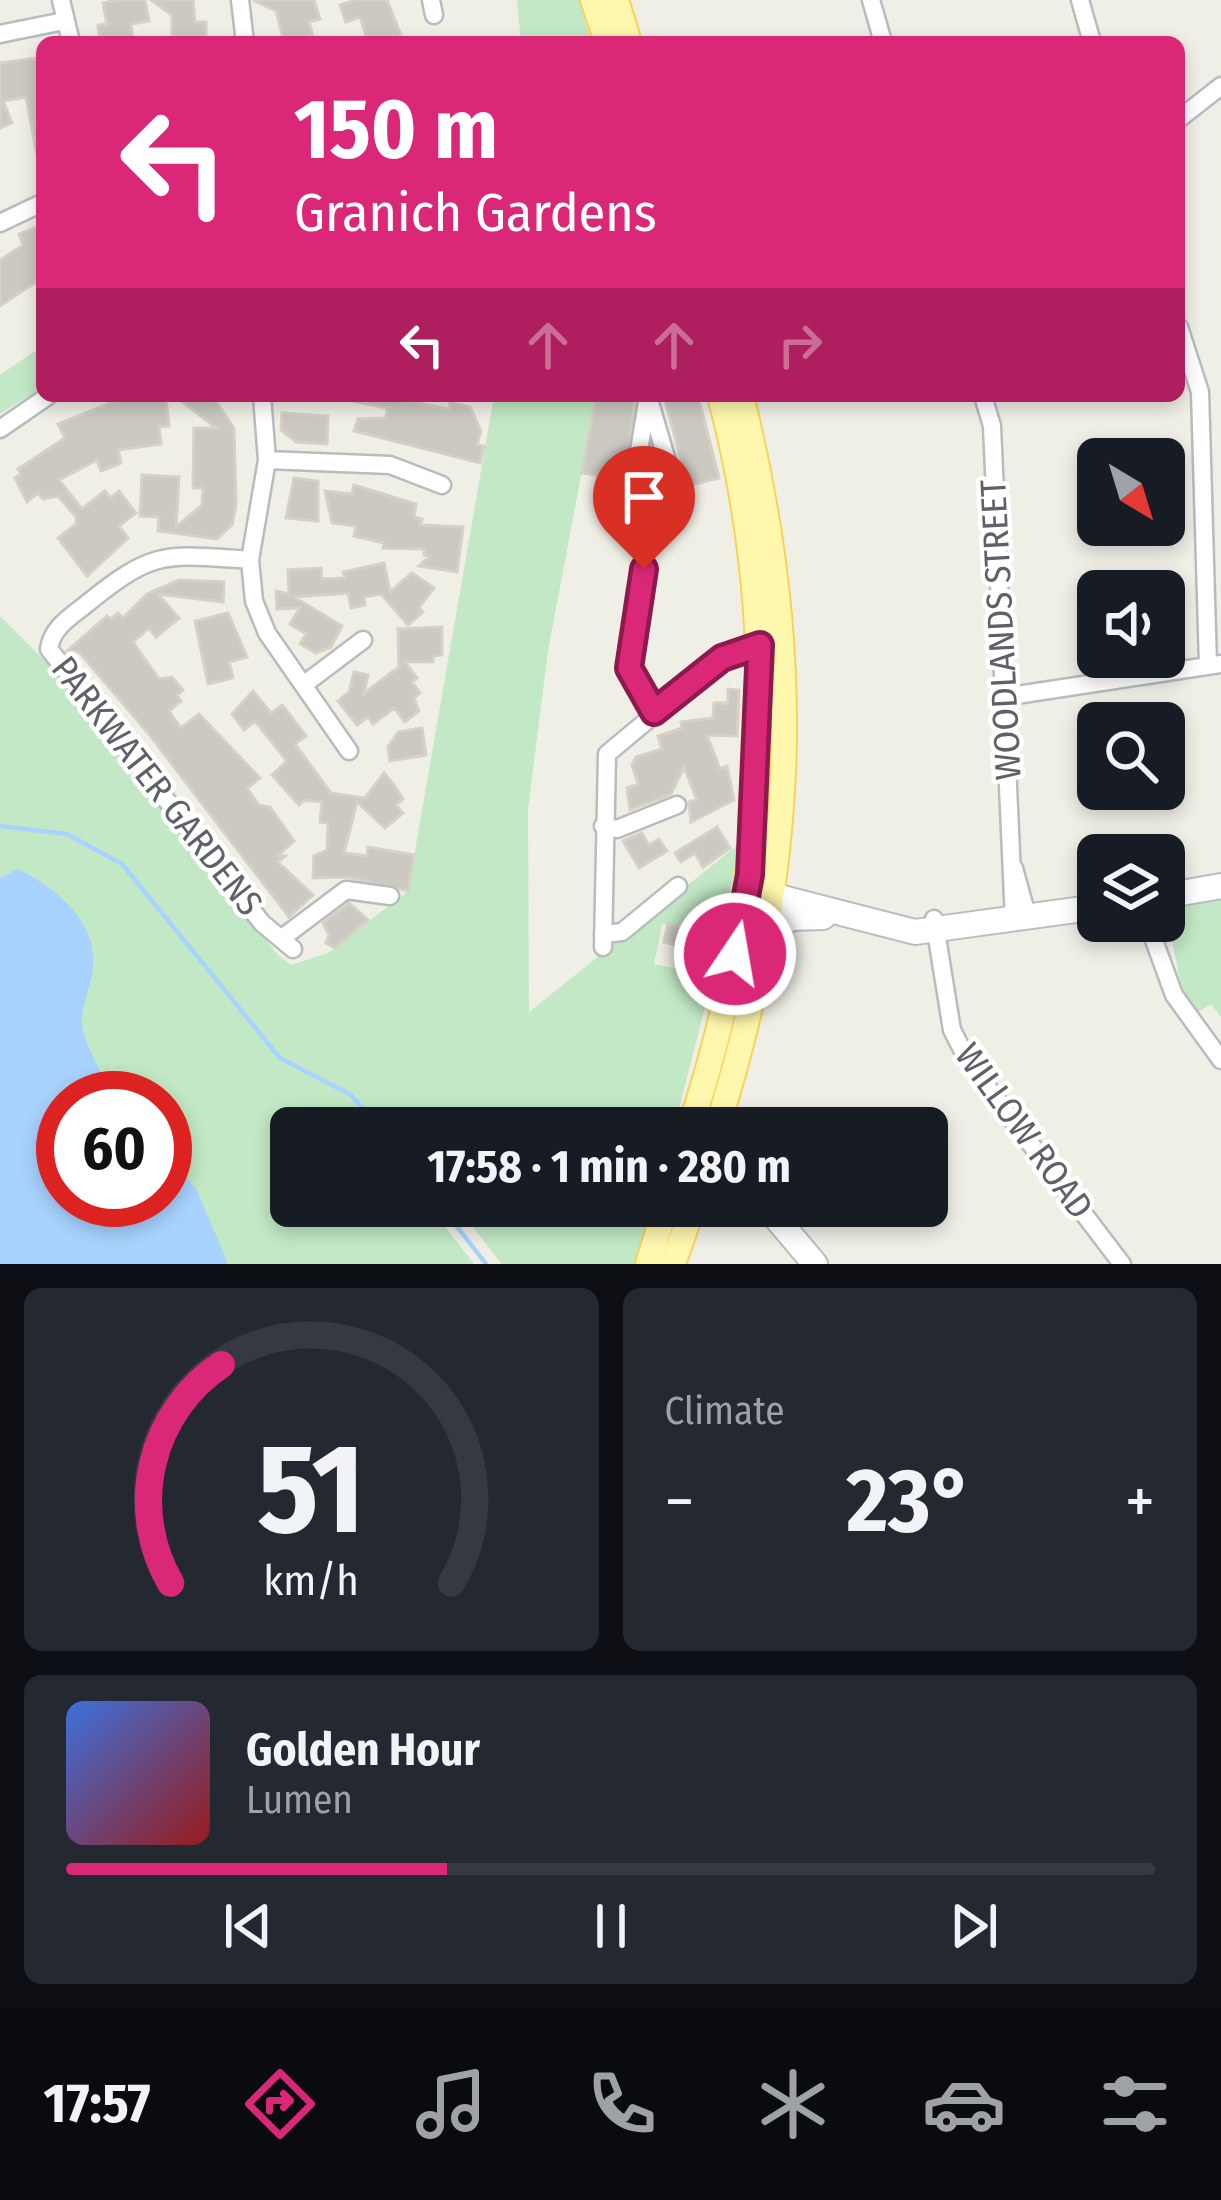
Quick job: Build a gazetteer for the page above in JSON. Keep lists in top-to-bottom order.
{
  "streets": {
    "street": ["WOODLANDS STREET", "PARKWATER GARDENS", "WILLOW ROAD"]
  },
  "north": "bottom right",
  "page": {
    "turn": ["150 m", "Granich Gardens"],
    "limit": "60",
    "trip": "17:58 · 1 min · 280 m",
    "tile": "Climate",
    "heat": ["−", "23°", "+"],
    "song": ["Golden Hour", "Lumen"],
    "tabs": "17:57",
    "gauge": ["51", "km/h"]
  }
}
